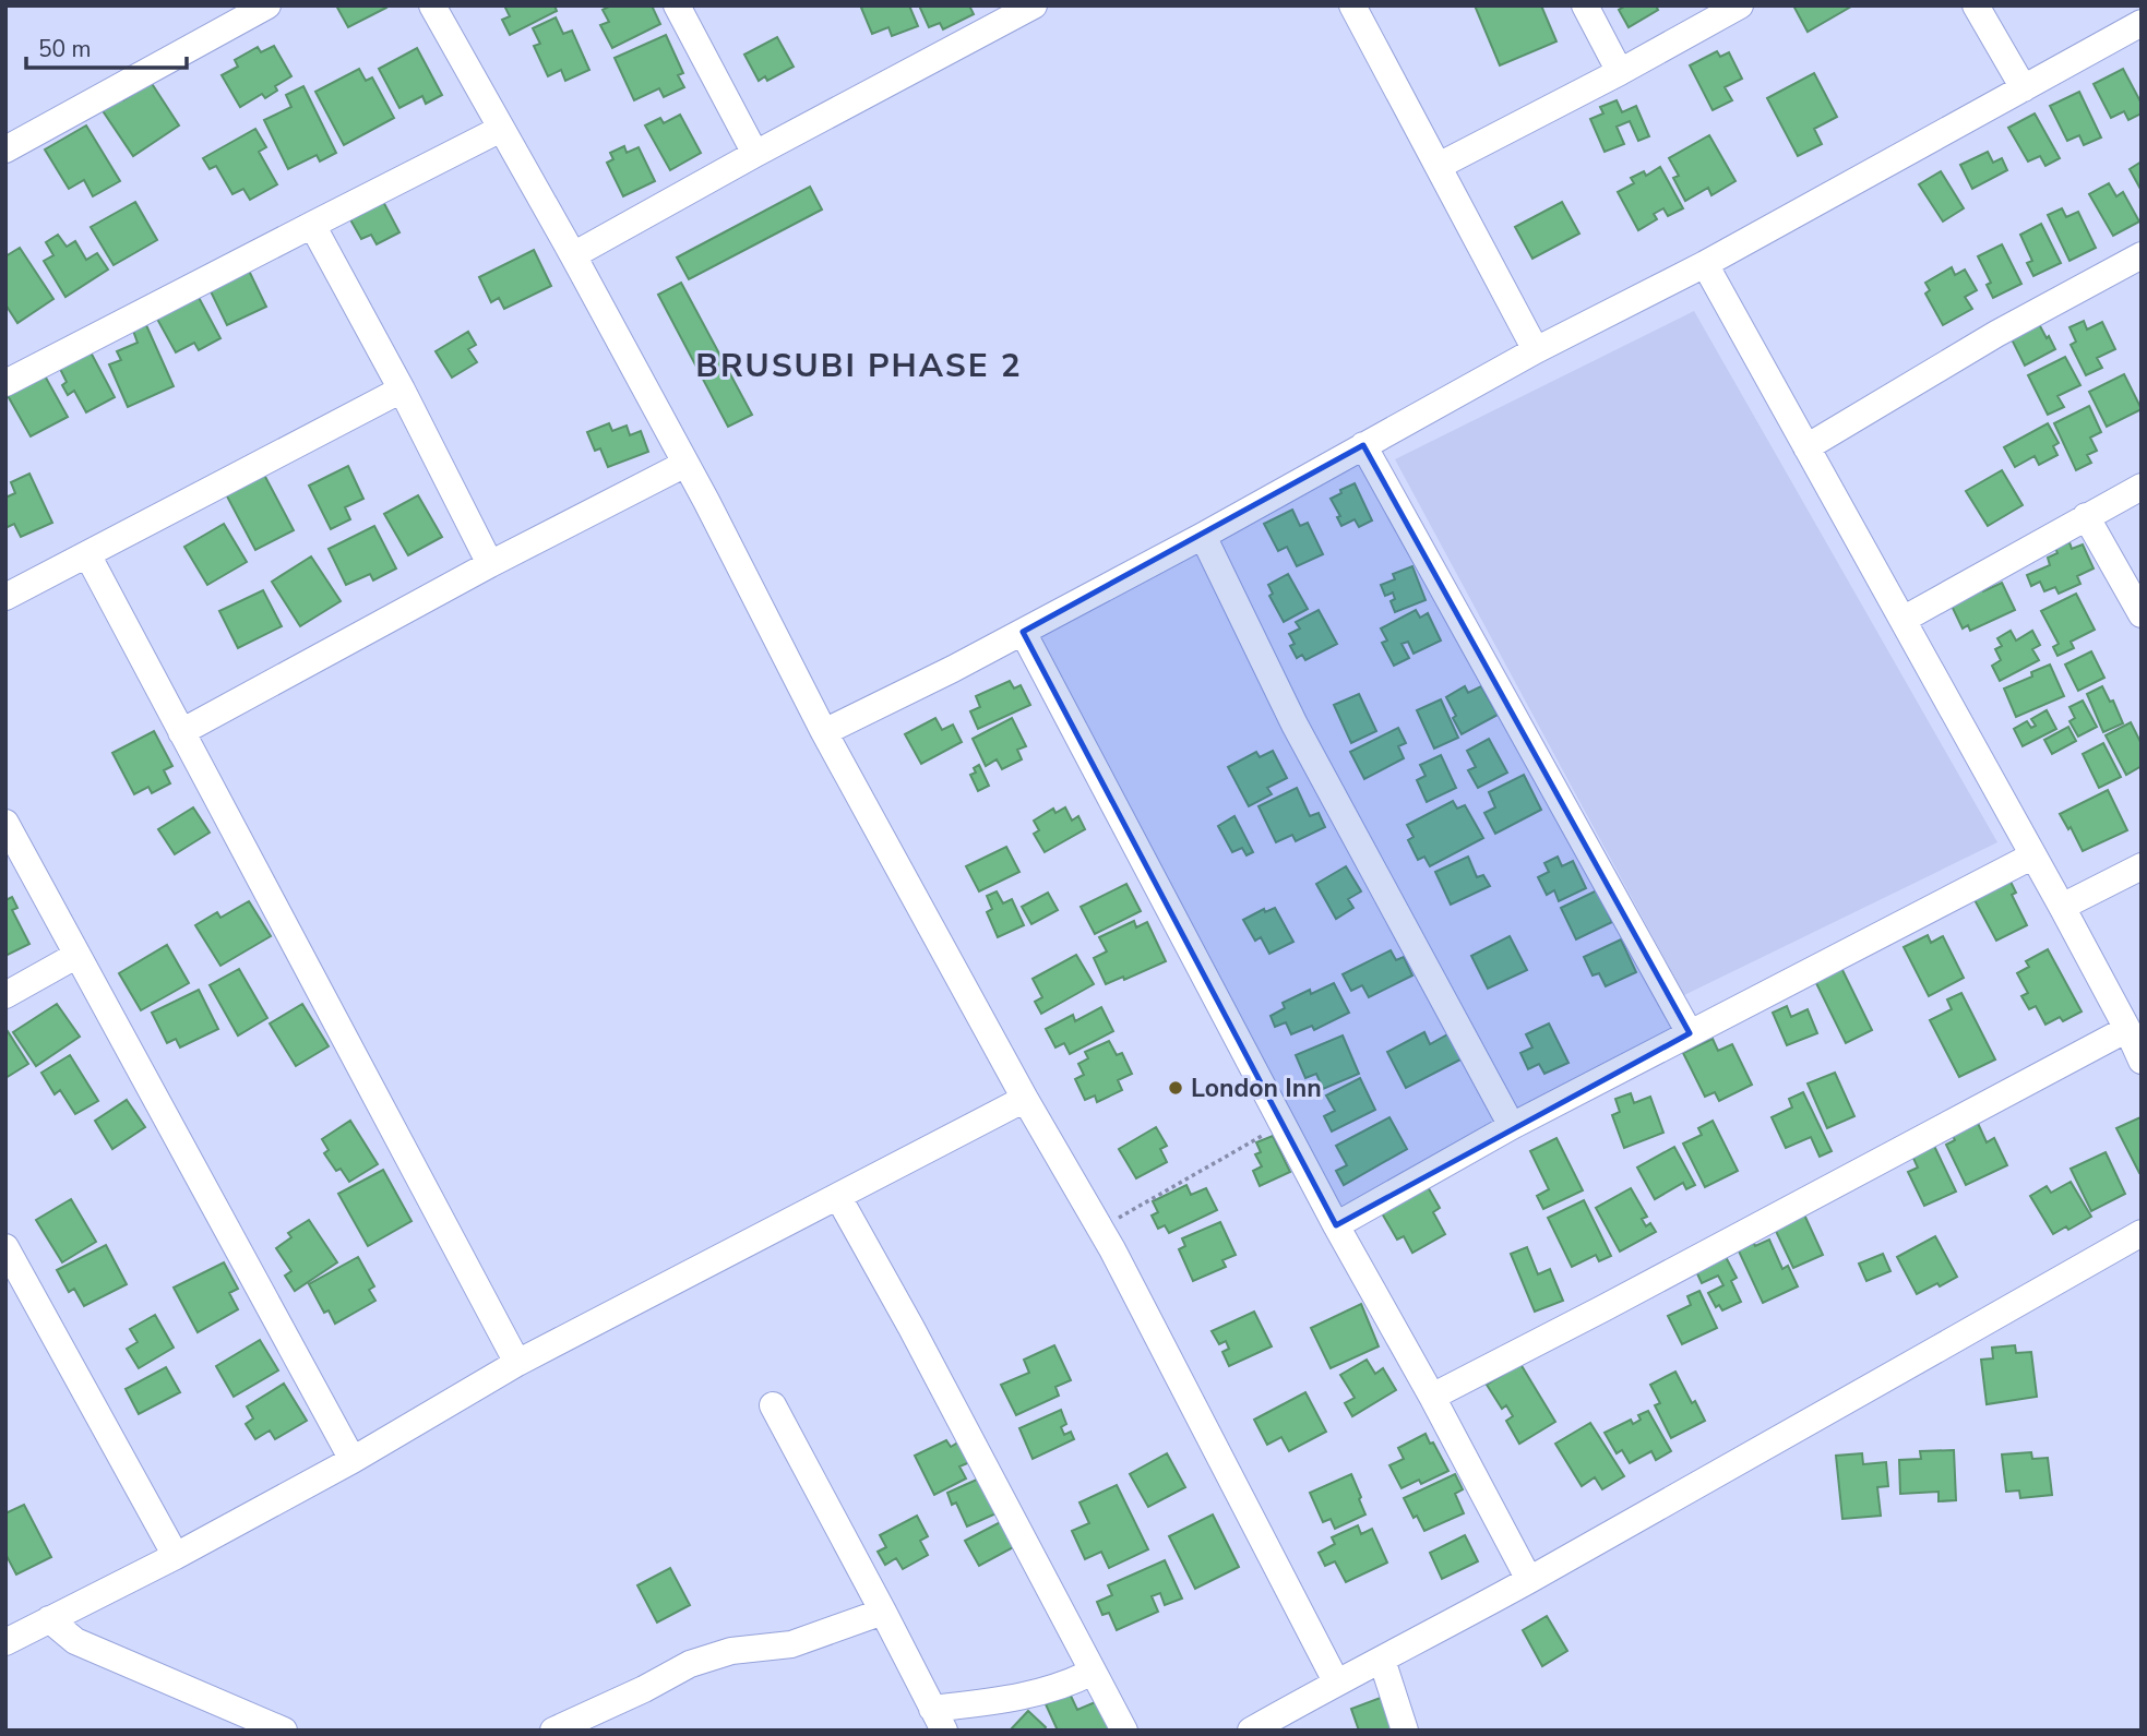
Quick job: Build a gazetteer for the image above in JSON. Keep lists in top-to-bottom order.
{
  "districts": ["BRUSUBI PHASE 2"],
  "places": ["London Inn"],
  "scale_bar": "50 m"
}
